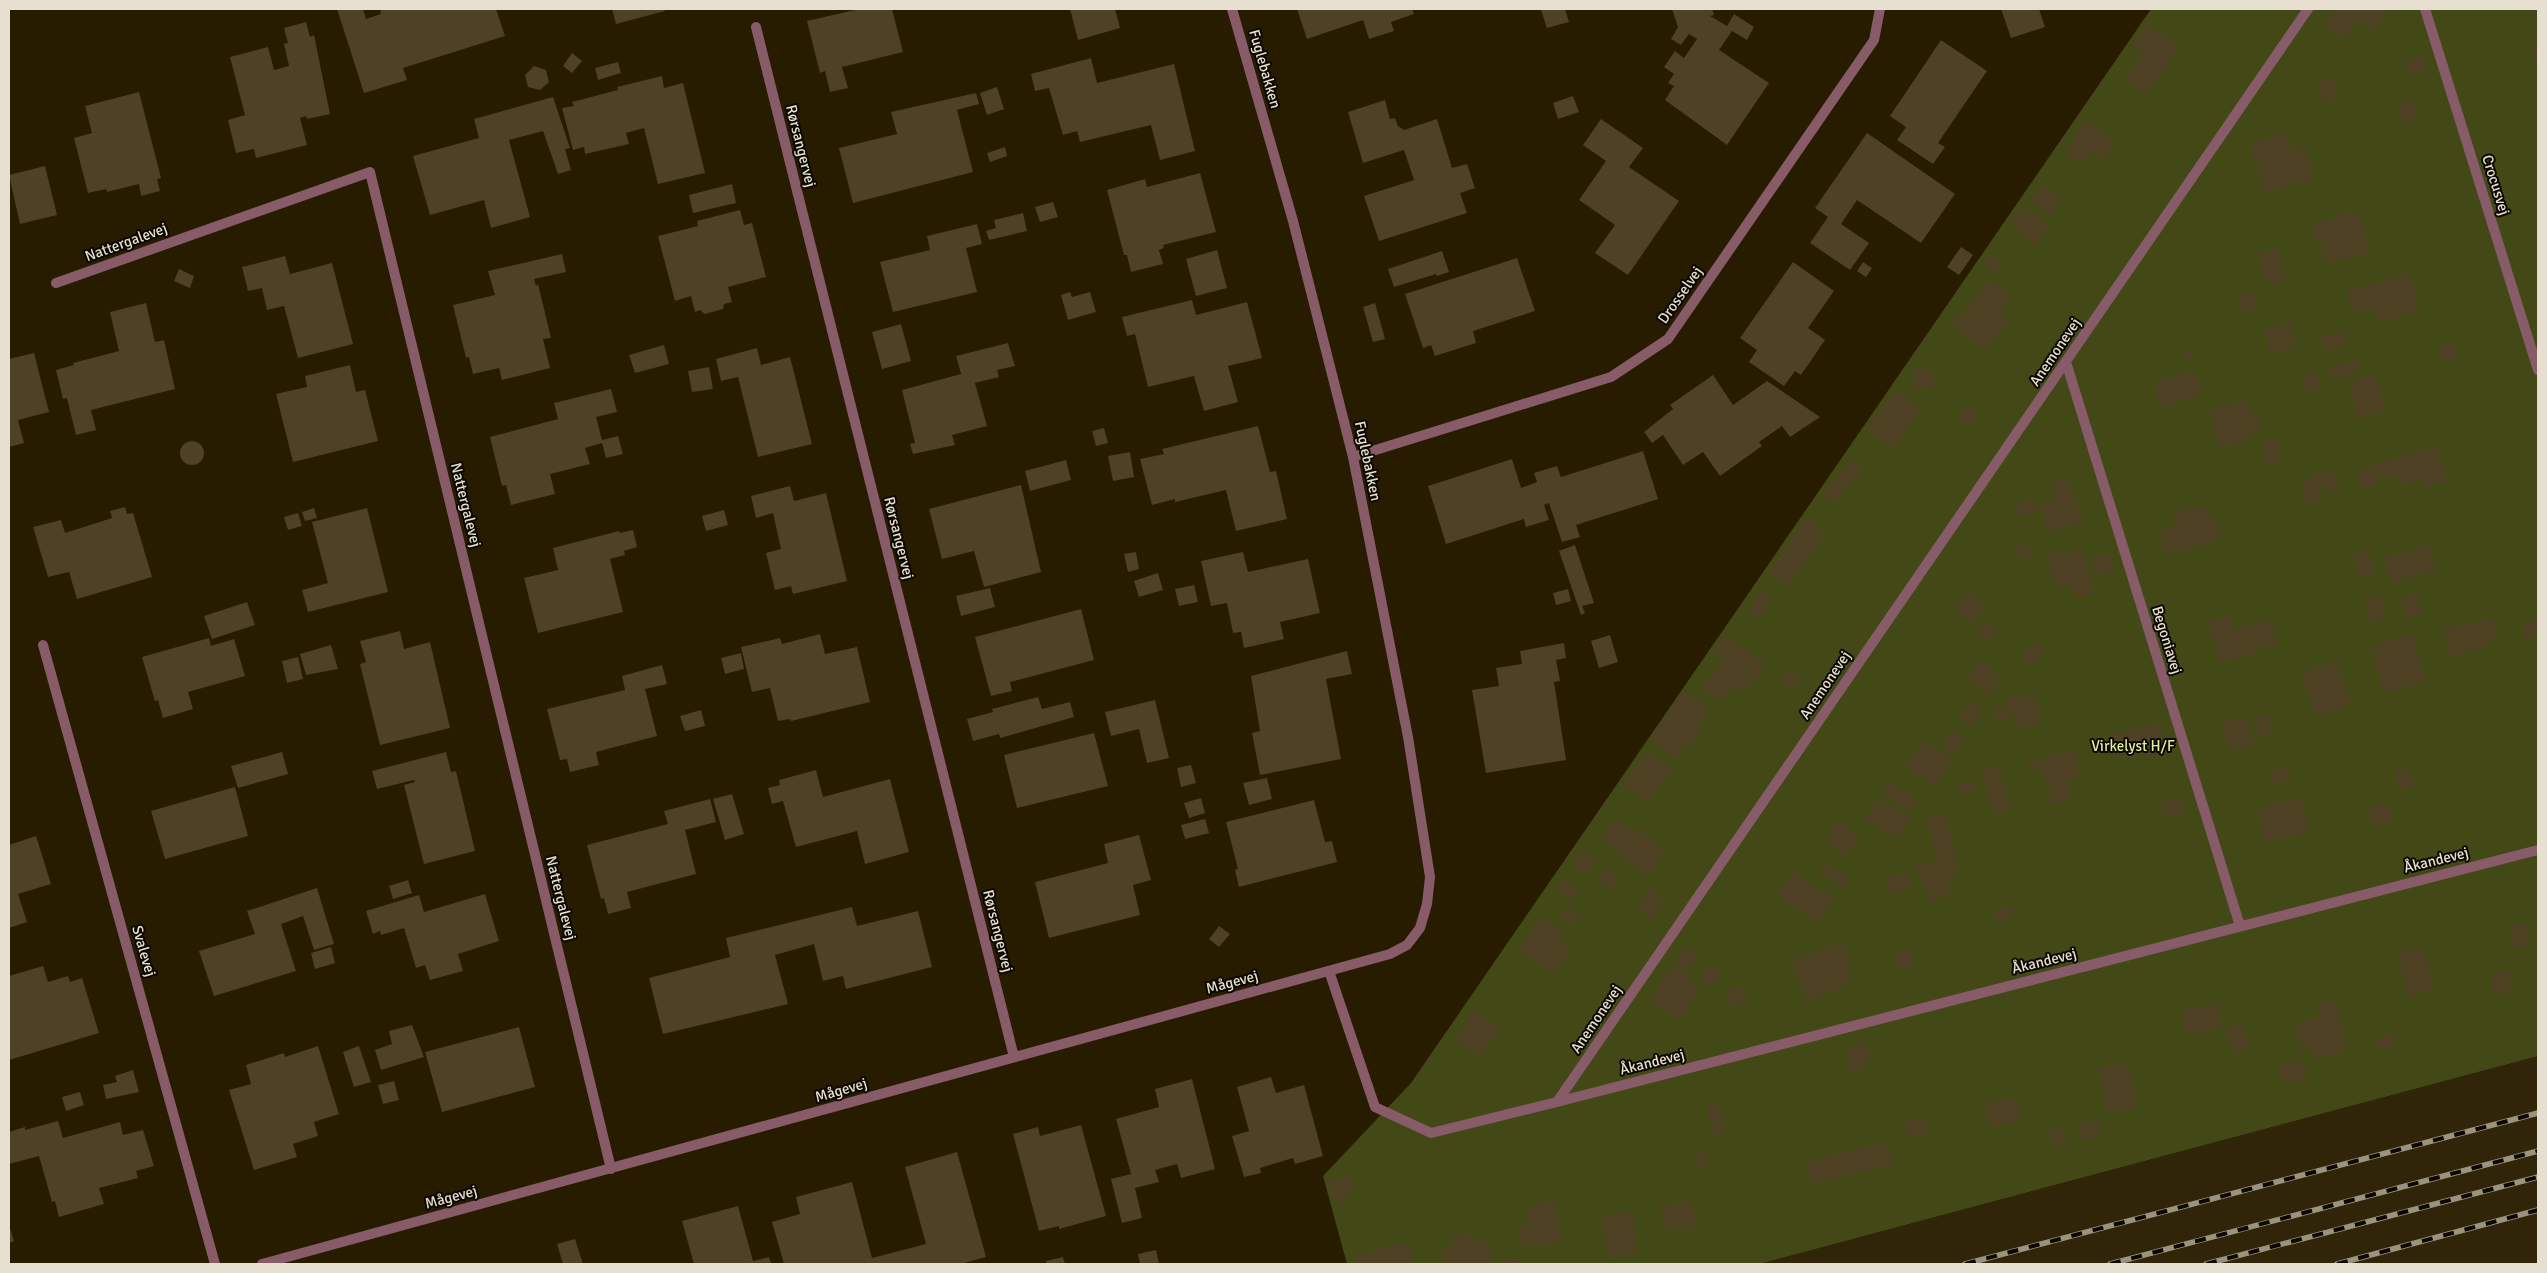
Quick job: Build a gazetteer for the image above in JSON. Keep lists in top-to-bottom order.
{
  "streets": {
    "street": [
      "Fuglebakken",
      "Rørsangervej",
      "Crocusvej",
      "Nattergalevej",
      "Drosselvej",
      "Anemonevej",
      "Begoniavej",
      "Åkandevej",
      "Svalevej",
      "Mågevej"
    ]
  },
  "crossings": [
    ["Fuglebakken", "Drosselvej"],
    ["Fuglebakken", "Mågevej"],
    ["Rørsangervej", "Mågevej"],
    ["Nattergalevej", "Mågevej"],
    ["Anemonevej", "Begoniavej"],
    ["Anemonevej", "Åkandevej"],
    ["Begoniavej", "Åkandevej"]
  ],
  "parks": ["Virkelyst H/F"]
}
